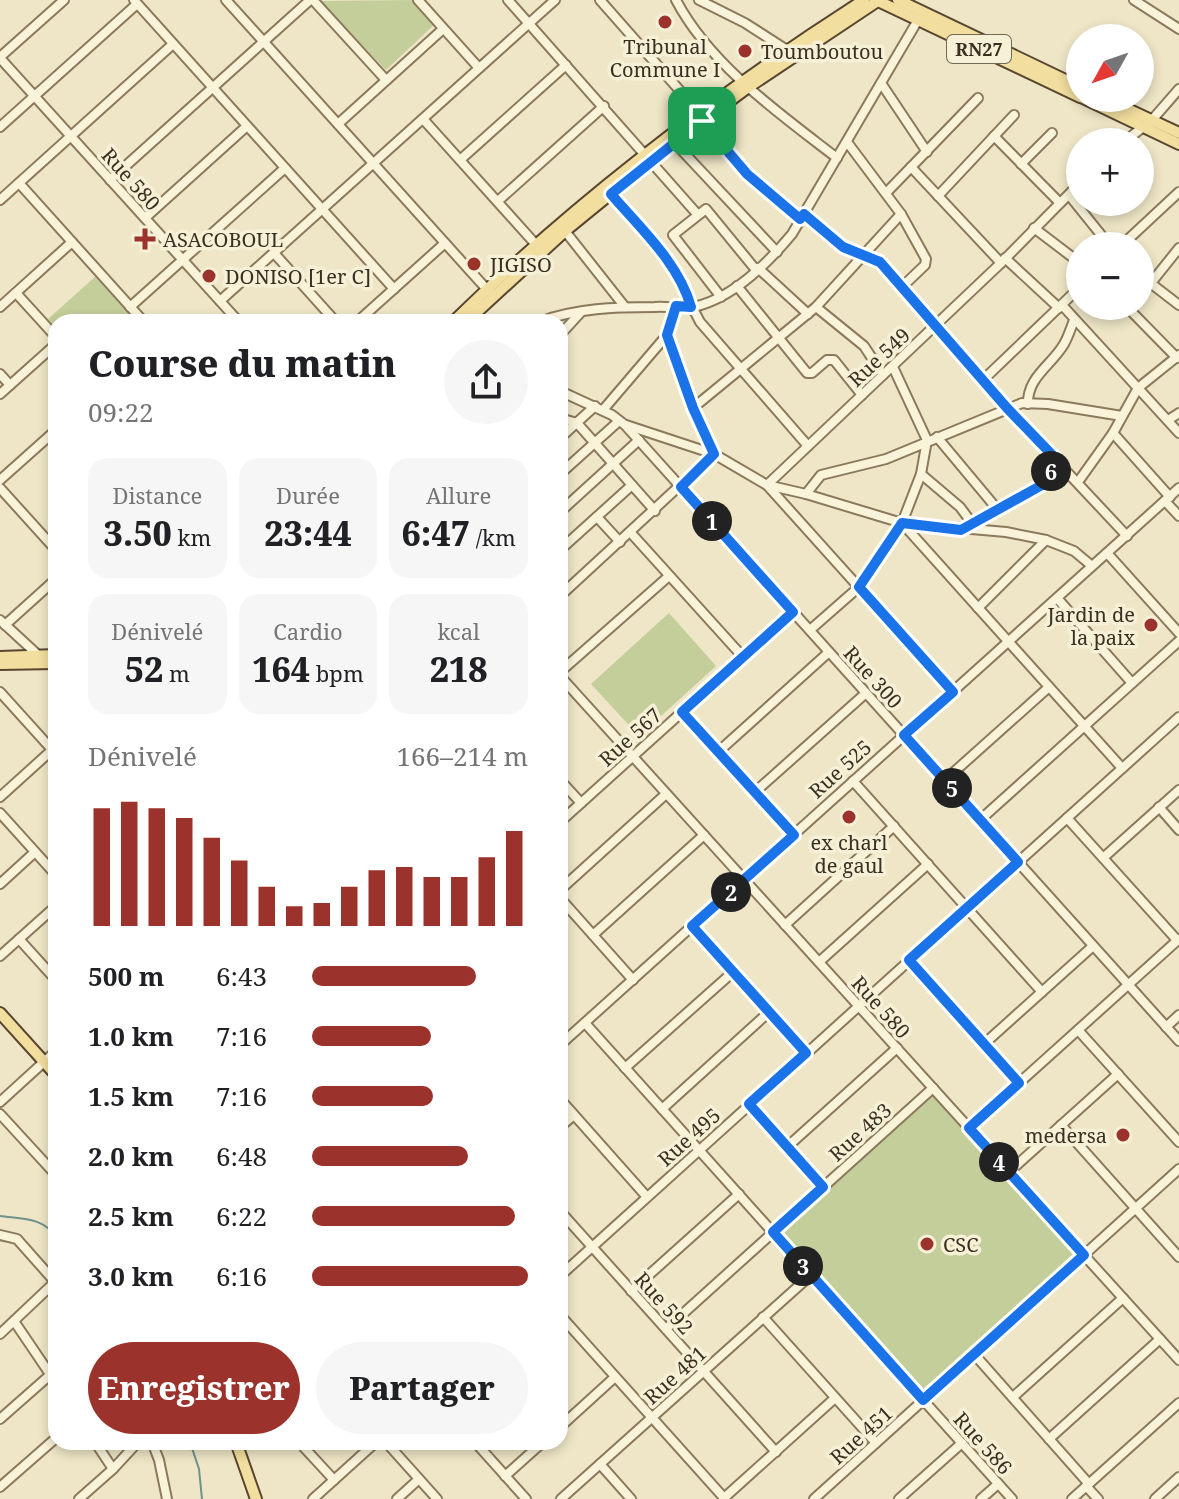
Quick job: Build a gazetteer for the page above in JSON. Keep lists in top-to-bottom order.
{
  "streets": {
    "main road": ["RN27"],
    "street": [
      "Rue 580",
      "Rue 549",
      "Rue 300",
      "Rue 567",
      "Rue 525",
      "Rue 483",
      "Rue 495",
      "Rue 592",
      "Rue 481",
      "Rue 451",
      "Rue 586"
    ]
  },
  "crossings": [
    ["Rue 580", "Rue 567"],
    ["Rue 580", "Rue 525"],
    ["Rue 580", "Rue 483"],
    ["Rue 580", "Rue 495"],
    ["Rue 580", "Rue 451"],
    ["Rue 300", "Rue 567"],
    ["Rue 300", "Rue 525"],
    ["Rue 300", "Rue 495"],
    ["Rue 525", "Rue 586"],
    ["Rue 483", "Rue 592"],
    ["Rue 483", "Rue 586"],
    ["Rue 495", "Rue 592"],
    ["Rue 495", "Rue 586"],
    ["Rue 592", "Rue 481"],
    ["Rue 481", "Rue 586"],
    ["Rue 451", "Rue 586"]
  ],
  "places": {
    "other": [
      "Tribunal Commune I",
      "Toumboutou",
      "JIGISO",
      "DONISO [1er C]",
      "Jardin de la paix",
      "ex charl de gaul",
      "medersa",
      "CSC"
    ],
    "health": ["ASACOBOUL"]
  },
  "north": "bottom left",
  "page": {
    "map_buttons": ["+", "−"],
    "heading": ["Course du matin", "09:22"],
    "stats": [
      ["Distance", "3.50 km"],
      ["Durée", "23:44"],
      ["Allure", "6:47 /km"],
      ["Dénivelé", "52 m"],
      ["Cardio", "164 bpm"],
      ["kcal", "218"]
    ],
    "pins": [
      "6",
      "1",
      "5",
      "2",
      "4",
      "3"
    ],
    "chart": ["Dénivelé", "166–214 m"],
    "list": [
      {
        "name": "500 m",
        "note": "6:43"
      },
      {
        "name": "1.0 km",
        "note": "7:16"
      },
      {
        "name": "1.5 km",
        "note": "7:16"
      },
      {
        "name": "2.0 km",
        "note": "6:48"
      },
      {
        "name": "2.5 km",
        "note": "6:22"
      },
      {
        "name": "3.0 km",
        "note": "6:16"
      }
    ],
    "buttons": ["Enregistrer", "Partager"]
  }
}
